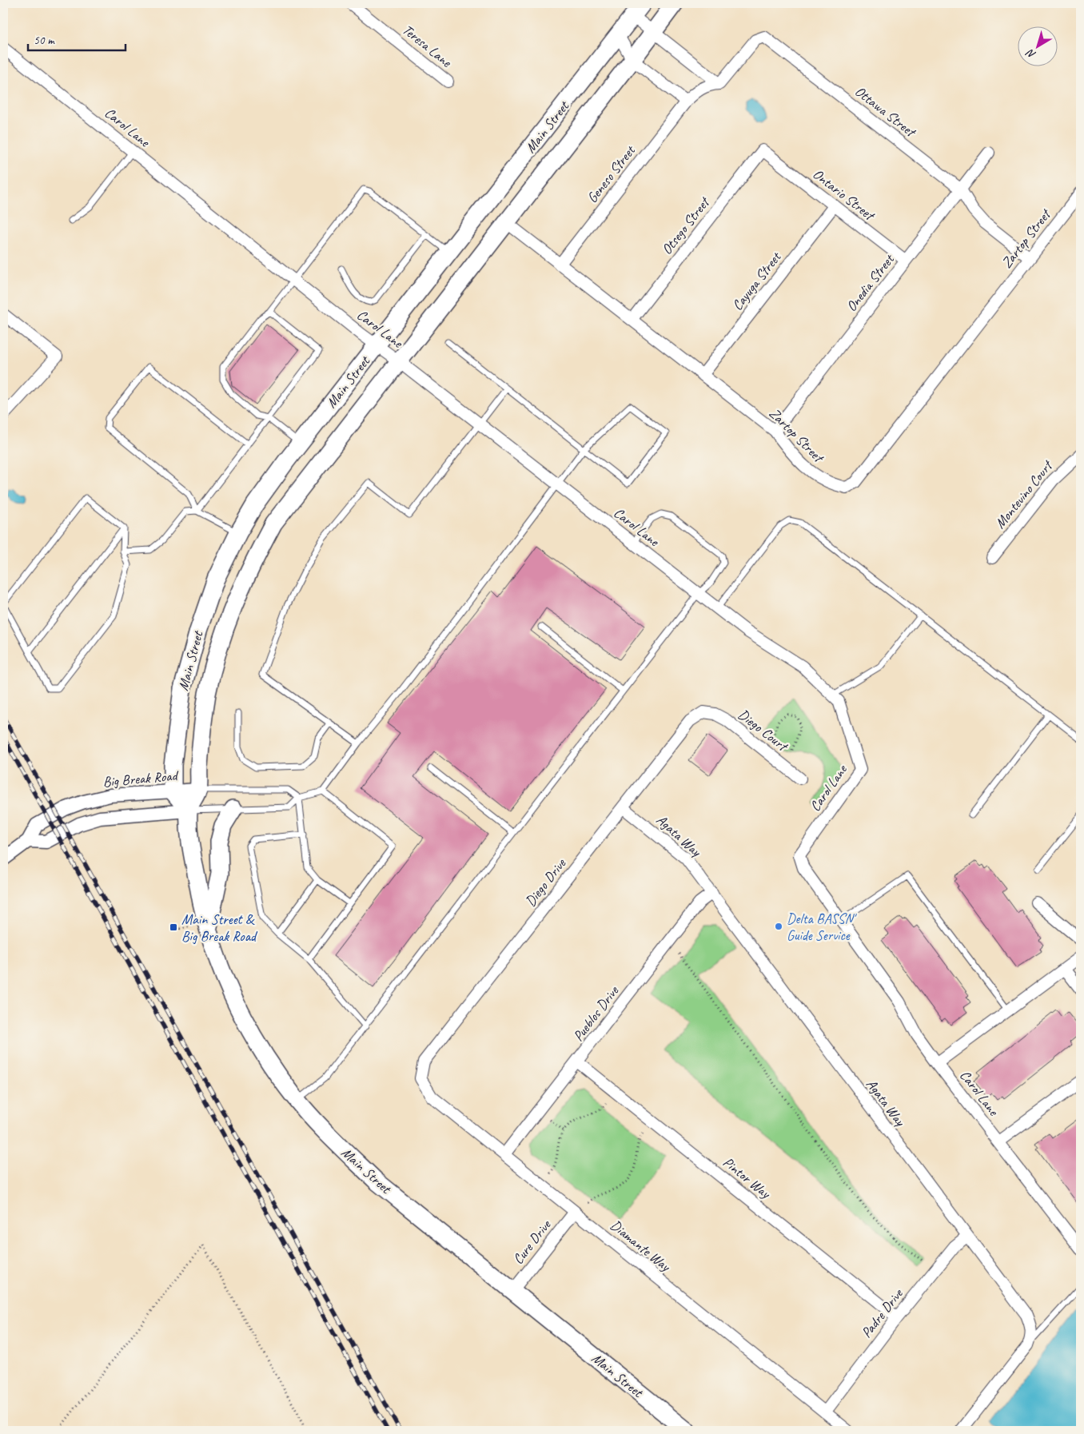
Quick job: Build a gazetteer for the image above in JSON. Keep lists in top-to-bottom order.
{
  "streets": {
    "main road": ["Main Street"],
    "street": [
      "Teresa Lane",
      "Ottawa Street",
      "Carol Lane",
      "Geneso Street",
      "Ontario Street",
      "Otsego Street",
      "Zartop Street",
      "Cayuga Street",
      "Onedia Street",
      "Montevino Court",
      "Diego Court",
      "Big Break Road",
      "Agata Way",
      "Diego Drive",
      "Pueblos Drive",
      "Pintor Way",
      "Cure Drive",
      "Diamante Way",
      "Padre Drive"
    ]
  },
  "crossings": [
    ["Ottawa Street", "Geneso Street"],
    ["Ottawa Street", "Zartop Street"],
    ["Ottawa Street", "Onedia Street"],
    ["Carol Lane", "Main Street"],
    ["Main Street", "Zartop Street"],
    ["Main Street", "Big Break Road"],
    ["Main Street", "Cure Drive"],
    ["Geneso Street", "Zartop Street"],
    ["Ontario Street", "Otsego Street"],
    ["Ontario Street", "Cayuga Street"],
    ["Ontario Street", "Onedia Street"],
    ["Otsego Street", "Zartop Street"],
    ["Zartop Street", "Cayuga Street"],
    ["Zartop Street", "Onedia Street"],
    ["Diego Court", "Diego Drive"],
    ["Agata Way", "Diego Drive"],
    ["Agata Way", "Pueblos Drive"],
    ["Agata Way", "Padre Drive"],
    ["Diego Drive", "Diamante Way"],
    ["Pueblos Drive", "Pintor Way"],
    ["Pueblos Drive", "Diamante Way"],
    ["Pintor Way", "Padre Drive"],
    ["Cure Drive", "Diamante Way"],
    ["Diamante Way", "Padre Drive"]
  ],
  "places": {
    "other": ["Delta BASSN' Guide Service"],
    "transit": ["Main Street & Big Break Road"]
  },
  "scale_bar": "50 m",
  "north": "bottom left"
}
